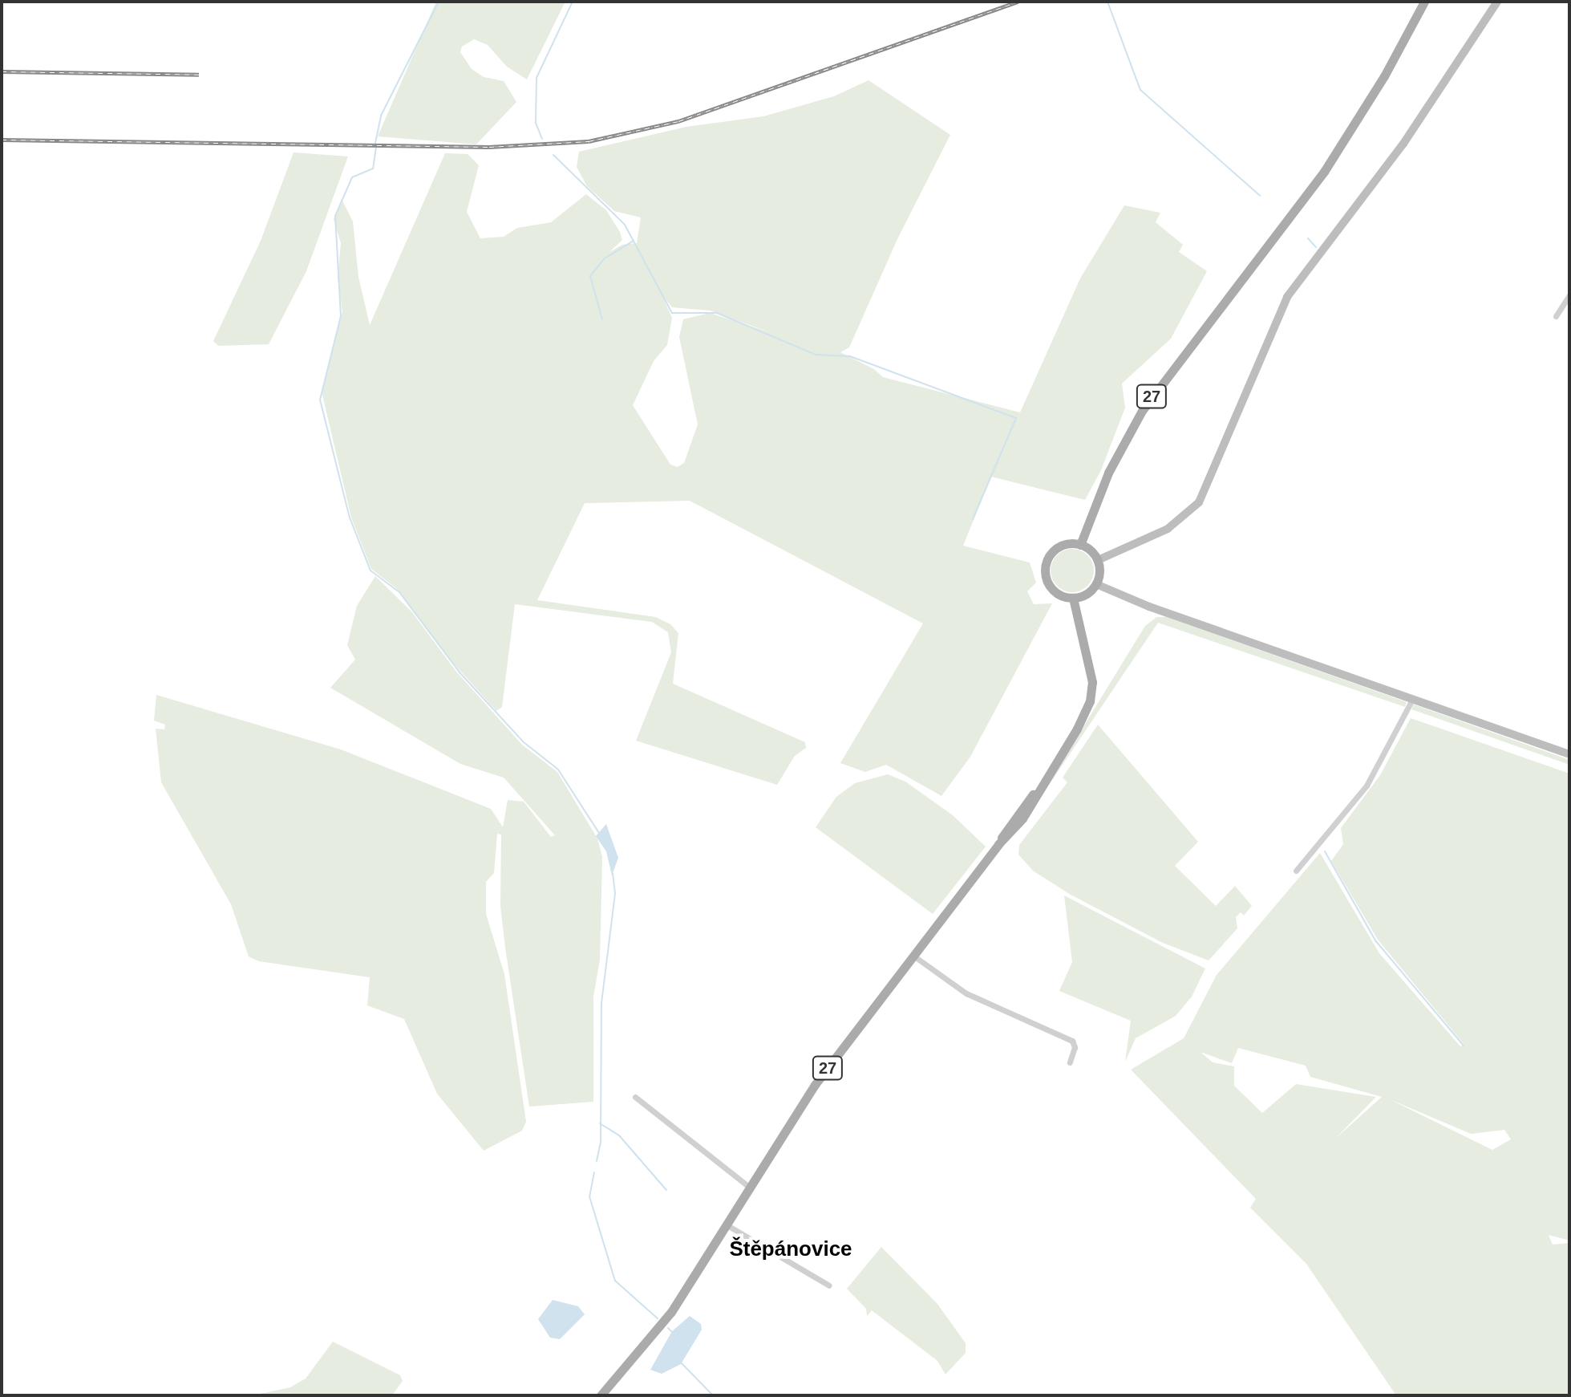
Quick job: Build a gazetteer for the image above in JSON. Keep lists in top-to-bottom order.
{
  "streets": {
    "main road": ["27"]
  },
  "districts": ["Štěpánovice"]
}
